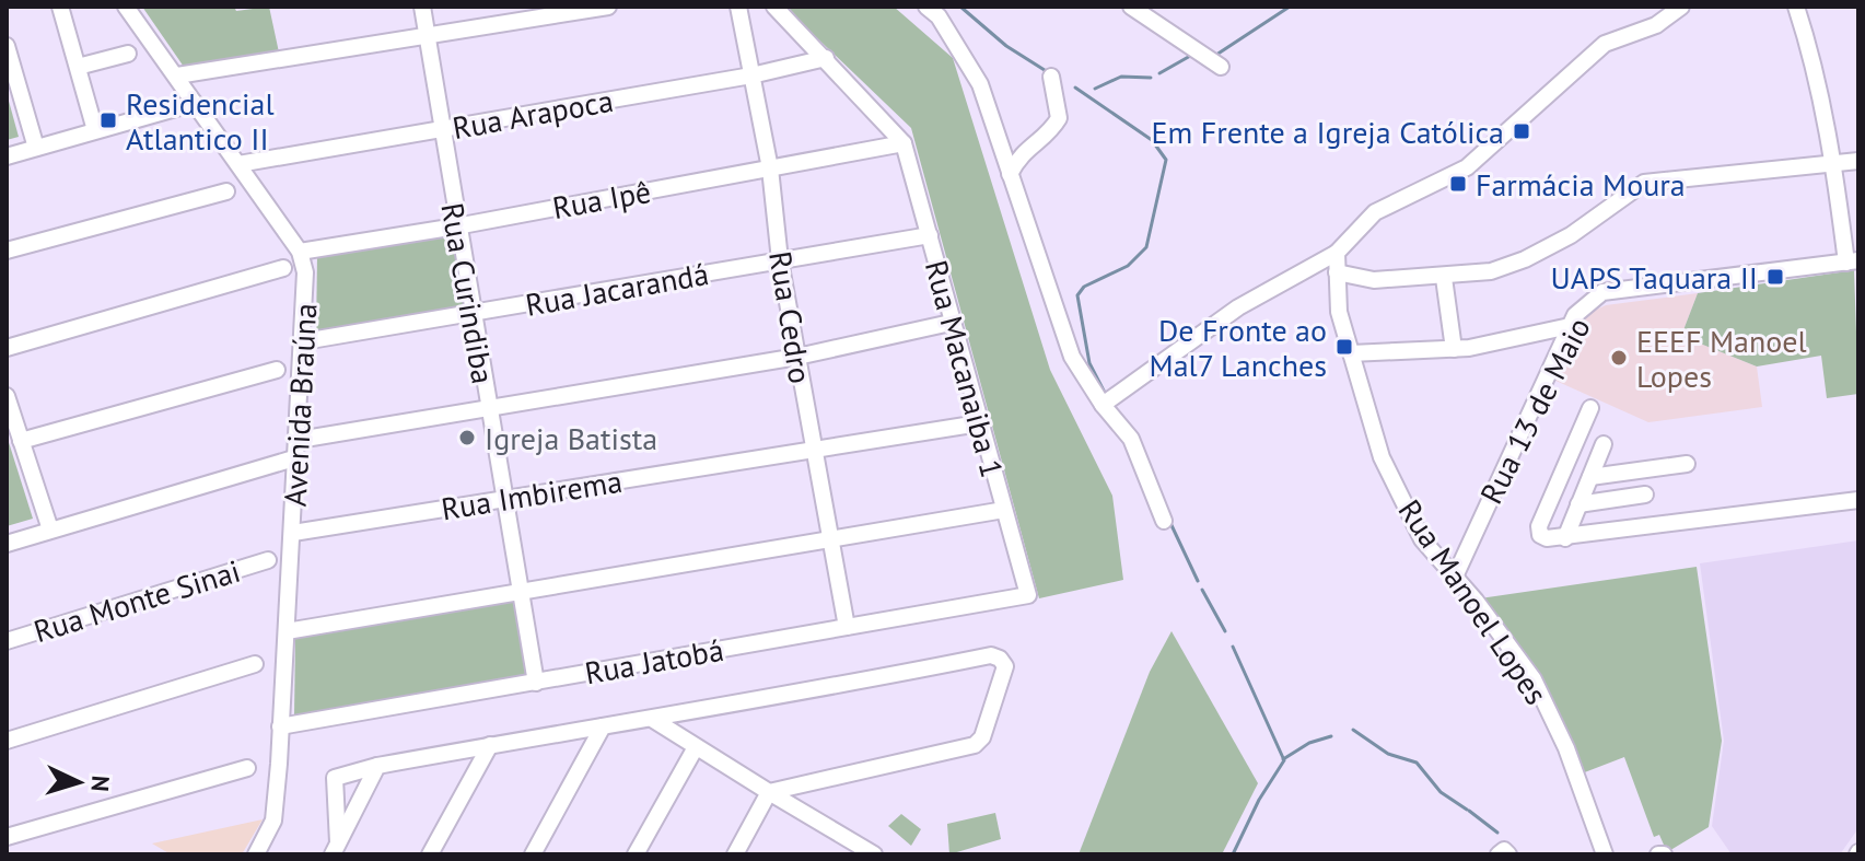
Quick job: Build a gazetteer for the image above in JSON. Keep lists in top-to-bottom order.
{
  "streets": {
    "street": [
      "Rua Arapoca",
      "Rua Ipê",
      "Rua Jacarandá",
      "Rua Curindiba",
      "Rua Cedro",
      "Rua Macanaiba 1",
      "Avenida Braúna",
      "Rua 13 de Maio",
      "Rua Imbirema",
      "Rua Monte Sinai",
      "Rua Manoel Lopes",
      "Rua Jatobá"
    ]
  },
  "crossings": [
    ["Rua Arapoca", "Rua Curindiba"],
    ["Rua Arapoca", "Rua Cedro"],
    ["Rua Arapoca", "Avenida Braúna"],
    ["Rua Ipê", "Rua Curindiba"],
    ["Rua Ipê", "Rua Cedro"],
    ["Rua Ipê", "Rua Macanaiba 1"],
    ["Rua Ipê", "Avenida Braúna"],
    ["Rua Jacarandá", "Rua Curindiba"],
    ["Rua Jacarandá", "Rua Cedro"],
    ["Rua Jacarandá", "Rua Macanaiba 1"],
    ["Rua Jacarandá", "Avenida Braúna"],
    ["Rua Curindiba", "Rua Imbirema"],
    ["Rua Curindiba", "Rua Jatobá"],
    ["Rua Cedro", "Rua Imbirema"],
    ["Rua Cedro", "Rua Jatobá"],
    ["Rua Macanaiba 1", "Rua Imbirema"],
    ["Rua Macanaiba 1", "Rua Jatobá"],
    ["Avenida Braúna", "Rua Imbirema"],
    ["Avenida Braúna", "Rua Jatobá"],
    ["Rua 13 de Maio", "Rua Manoel Lopes"]
  ],
  "places": {
    "transit": [
      "Residencial Atlantico II",
      "Em Frente a Igreja Católica",
      "Farmácia Moura",
      "UAPS Taquara II",
      "De Fronte ao Mal7 Lanches"
    ],
    "other": ["EEEF Manoel Lopes", "Igreja Batista"]
  },
  "north": "right"
}
